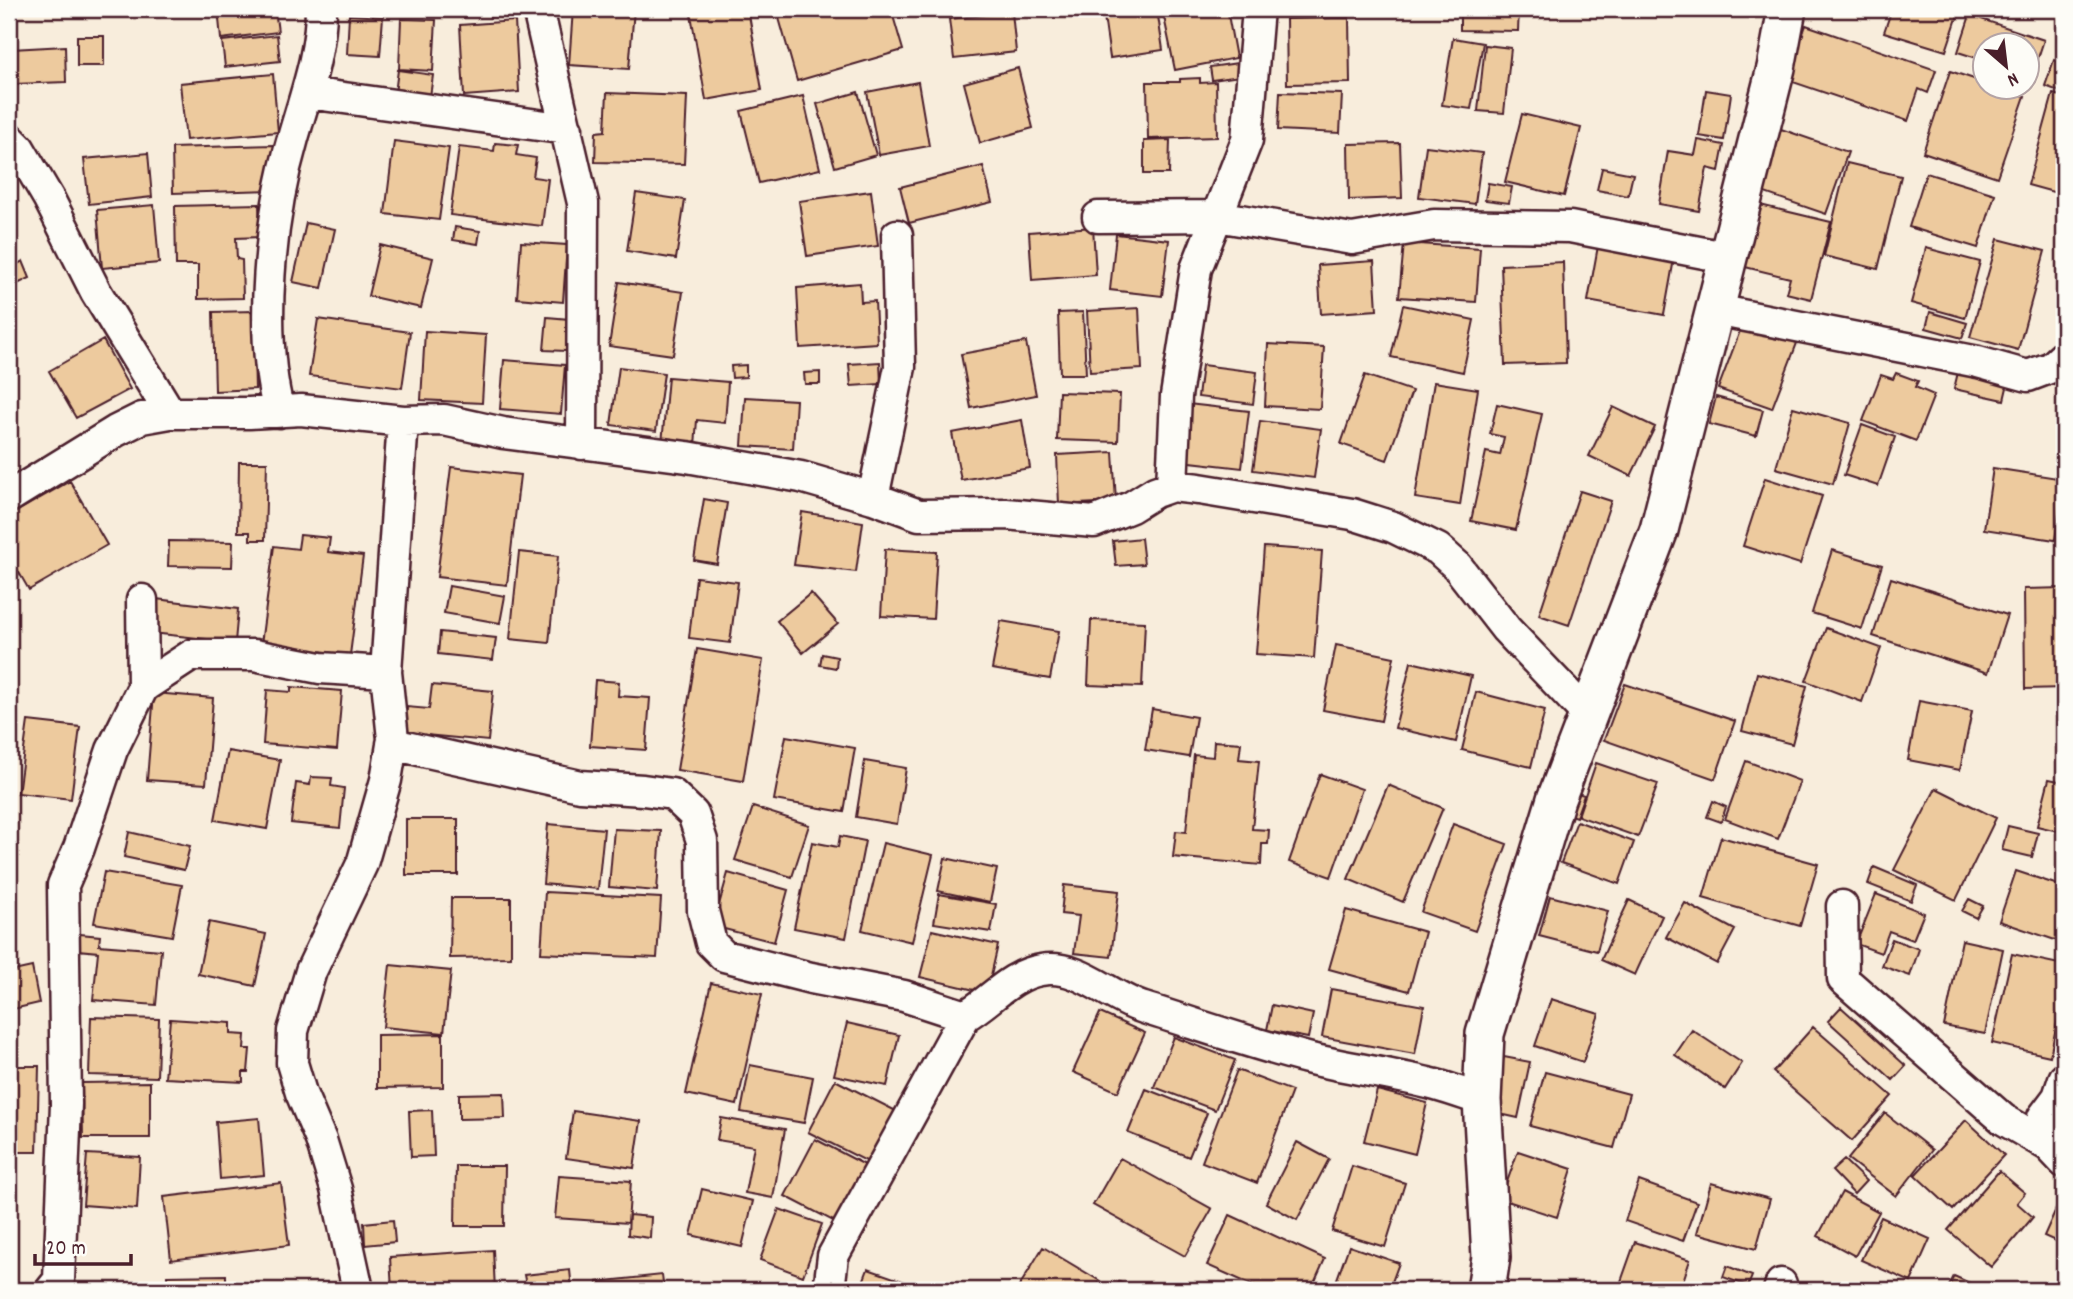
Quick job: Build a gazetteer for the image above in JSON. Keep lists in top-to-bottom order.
{
  "scale_bar": "20 m",
  "north": "bottom right"
}
